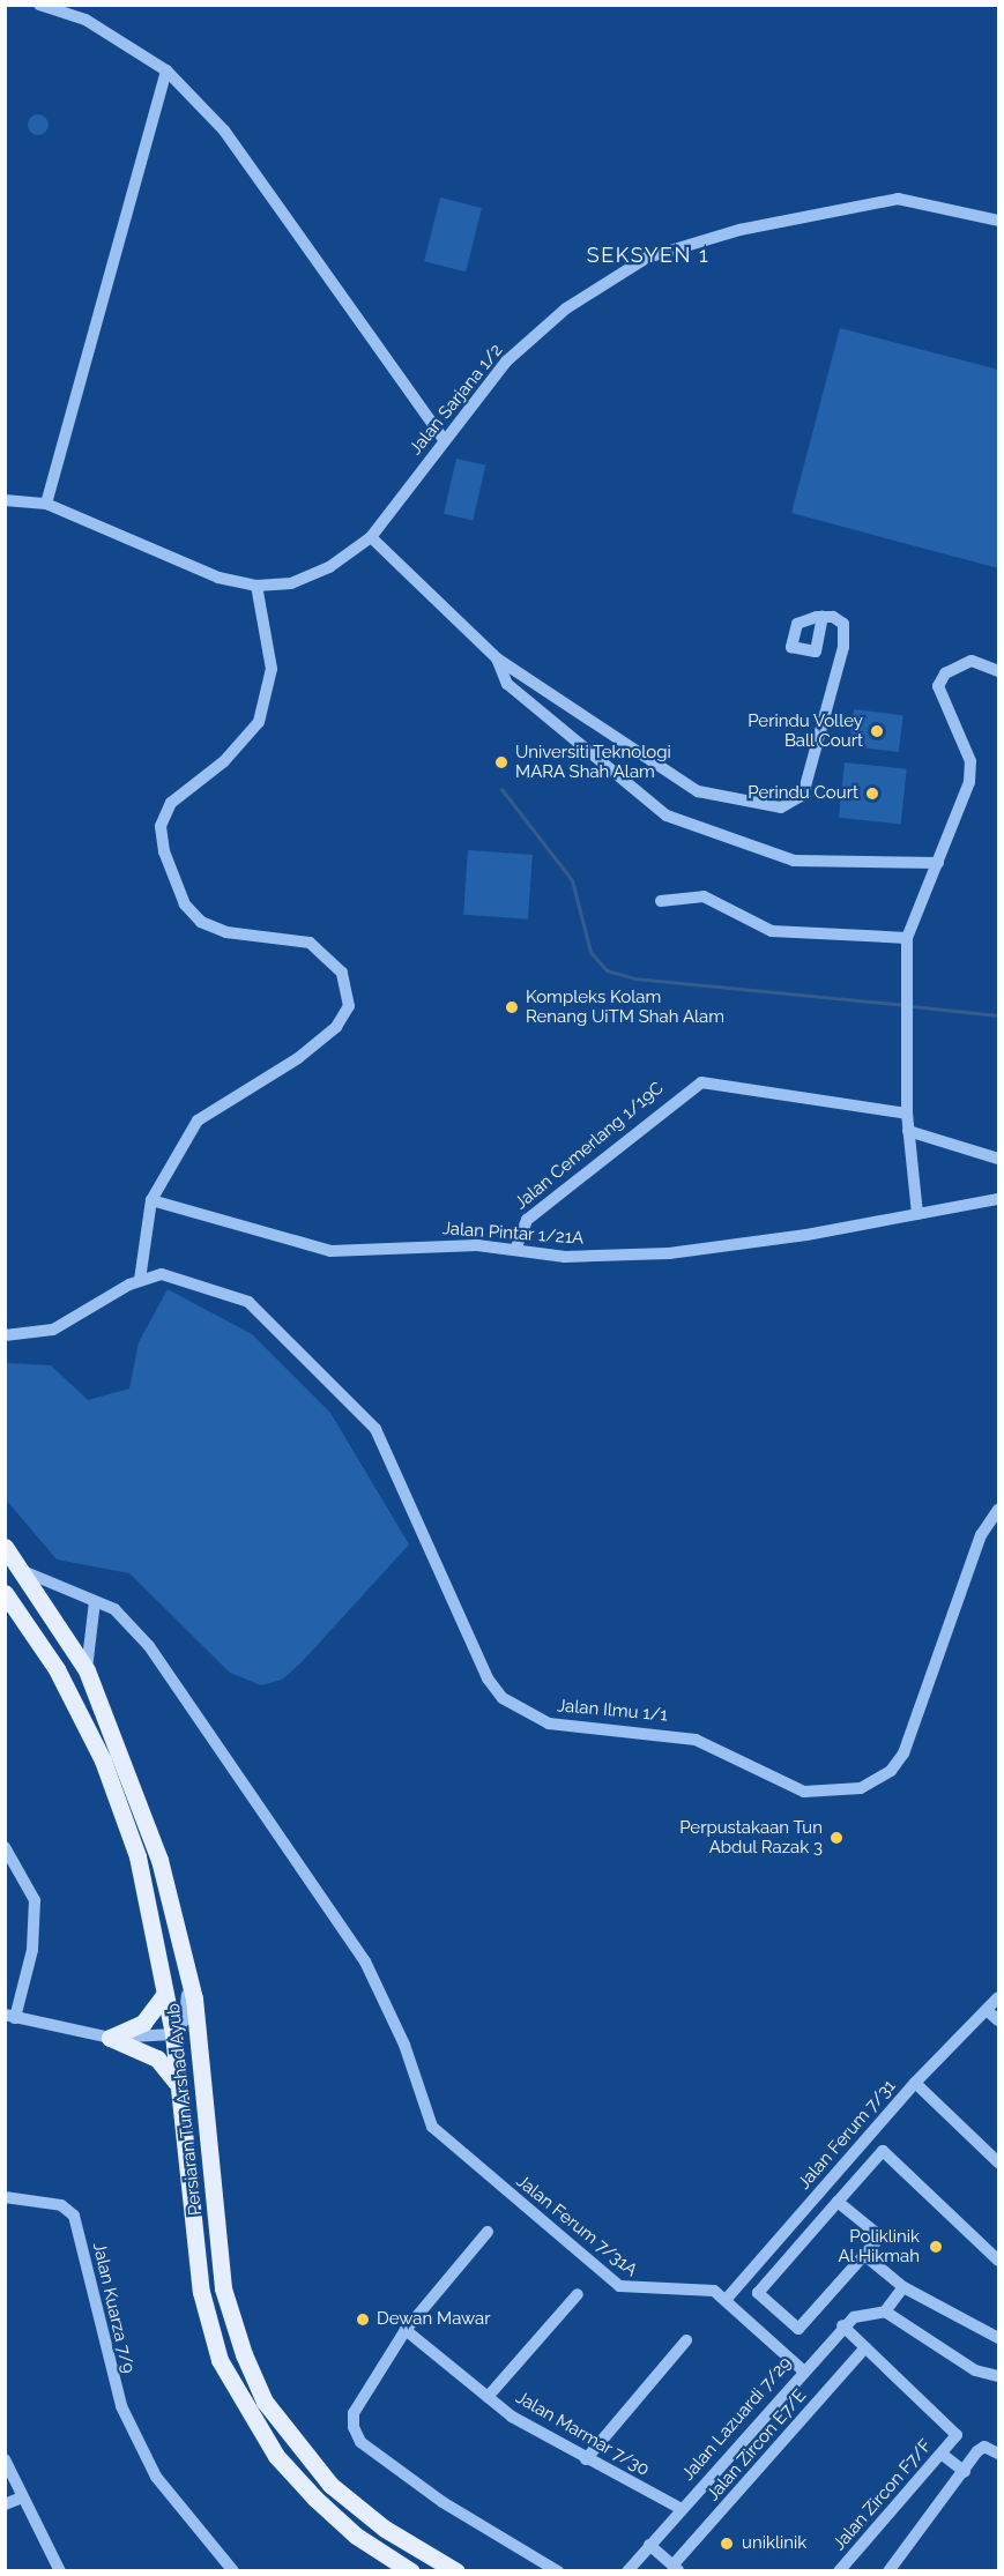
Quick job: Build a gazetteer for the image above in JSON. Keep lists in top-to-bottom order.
{
  "streets": {
    "main road": ["Persiaran Tun Arshad Ayub"],
    "street": [
      "Jalan Sarjana 1/2",
      "Jalan Cemerlang 1/19C",
      "Jalan Pintar 1/21A",
      "Jalan Ilmu 1/1",
      "Jalan Ferum 7/31",
      "Jalan Ferum 7/31A",
      "Jalan Kuarza 7/9",
      "Jalan Lazuardi 7/29",
      "Jalan Marmar 7/30",
      "Jalan Zircon E7/E",
      "Jalan Zircon F7/F"
    ]
  },
  "crossings": [
    ["Jalan Cemerlang 1/19C", "Jalan Pintar 1/21A"],
    ["Persiaran Tun Arshad Ayub", "Jalan Ferum 7/31A"],
    ["Jalan Ferum 7/31", "Jalan Ferum 7/31A"],
    ["Jalan Ferum 7/31A", "Jalan Lazuardi 7/29"],
    ["Jalan Lazuardi 7/29", "Jalan Marmar 7/30"],
    ["Jalan Lazuardi 7/29", "Jalan Zircon F7/F"],
    ["Jalan Zircon E7/E", "Jalan Zircon F7/F"]
  ],
  "districts": ["SEKSYEN 1"],
  "places": [
    "Perindu Volley Ball Court",
    "Universiti Teknologi MARA Shah Alam",
    "Perindu Court",
    "Kompleks Kolam Renang UiTM Shah Alam",
    "Perpustakaan Tun Abdul Razak 3",
    "Poliklinik Al Hikmah",
    "Dewan Mawar",
    "uniklinik"
  ]
}
